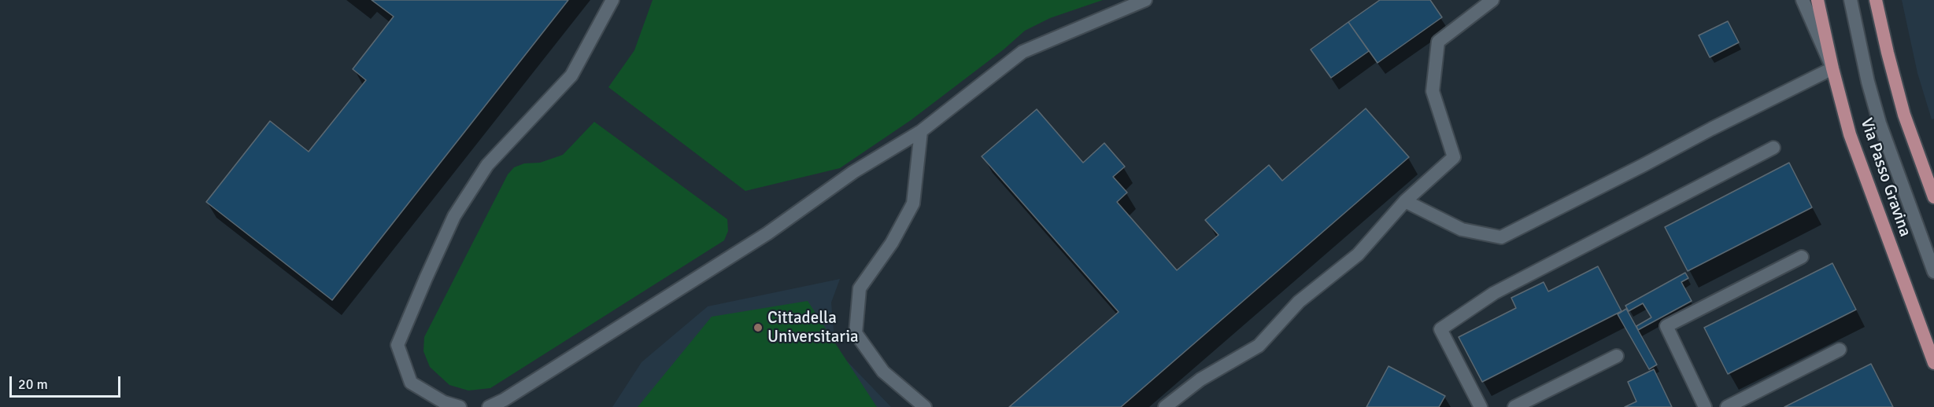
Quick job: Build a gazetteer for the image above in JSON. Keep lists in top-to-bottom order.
{
  "streets": {
    "main road": ["Via Passo Gravina"]
  },
  "places": ["Cittadella Universitaria"],
  "scale_bar": "20 m"
}
